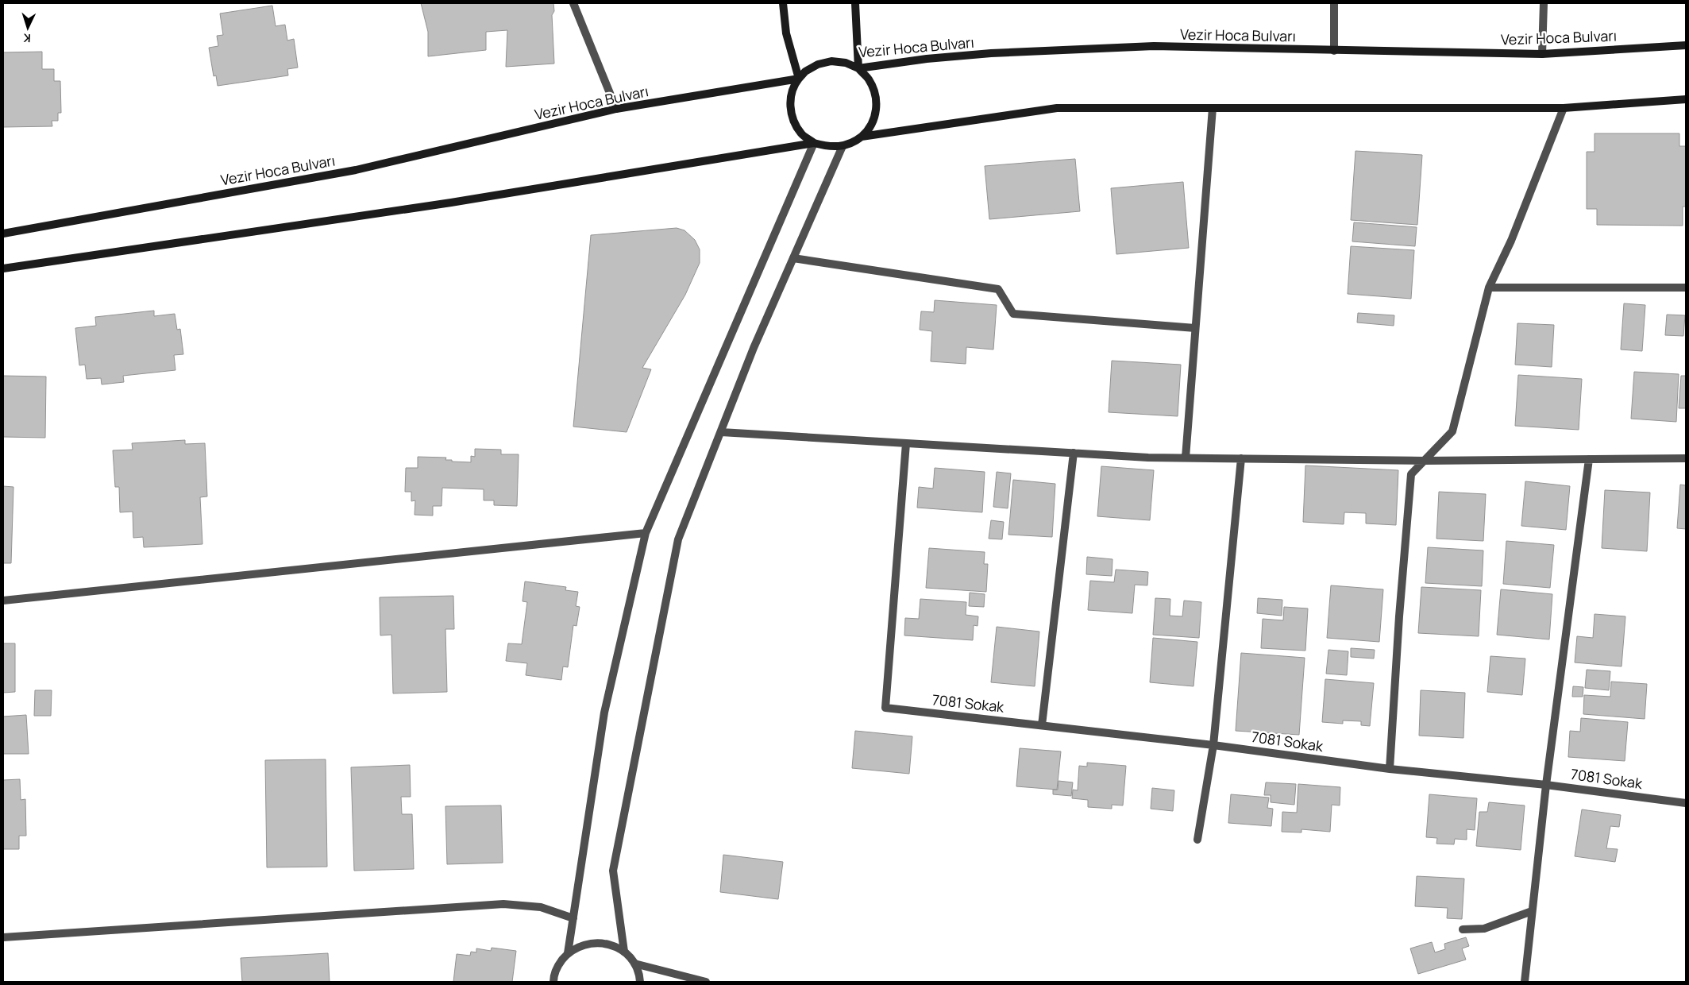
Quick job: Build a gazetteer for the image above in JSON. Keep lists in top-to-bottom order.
{
  "streets": {
    "main road": ["Vezir Hoca Bulvarı"],
    "street": ["7081 Sokak"]
  },
  "north": "bottom"
}
